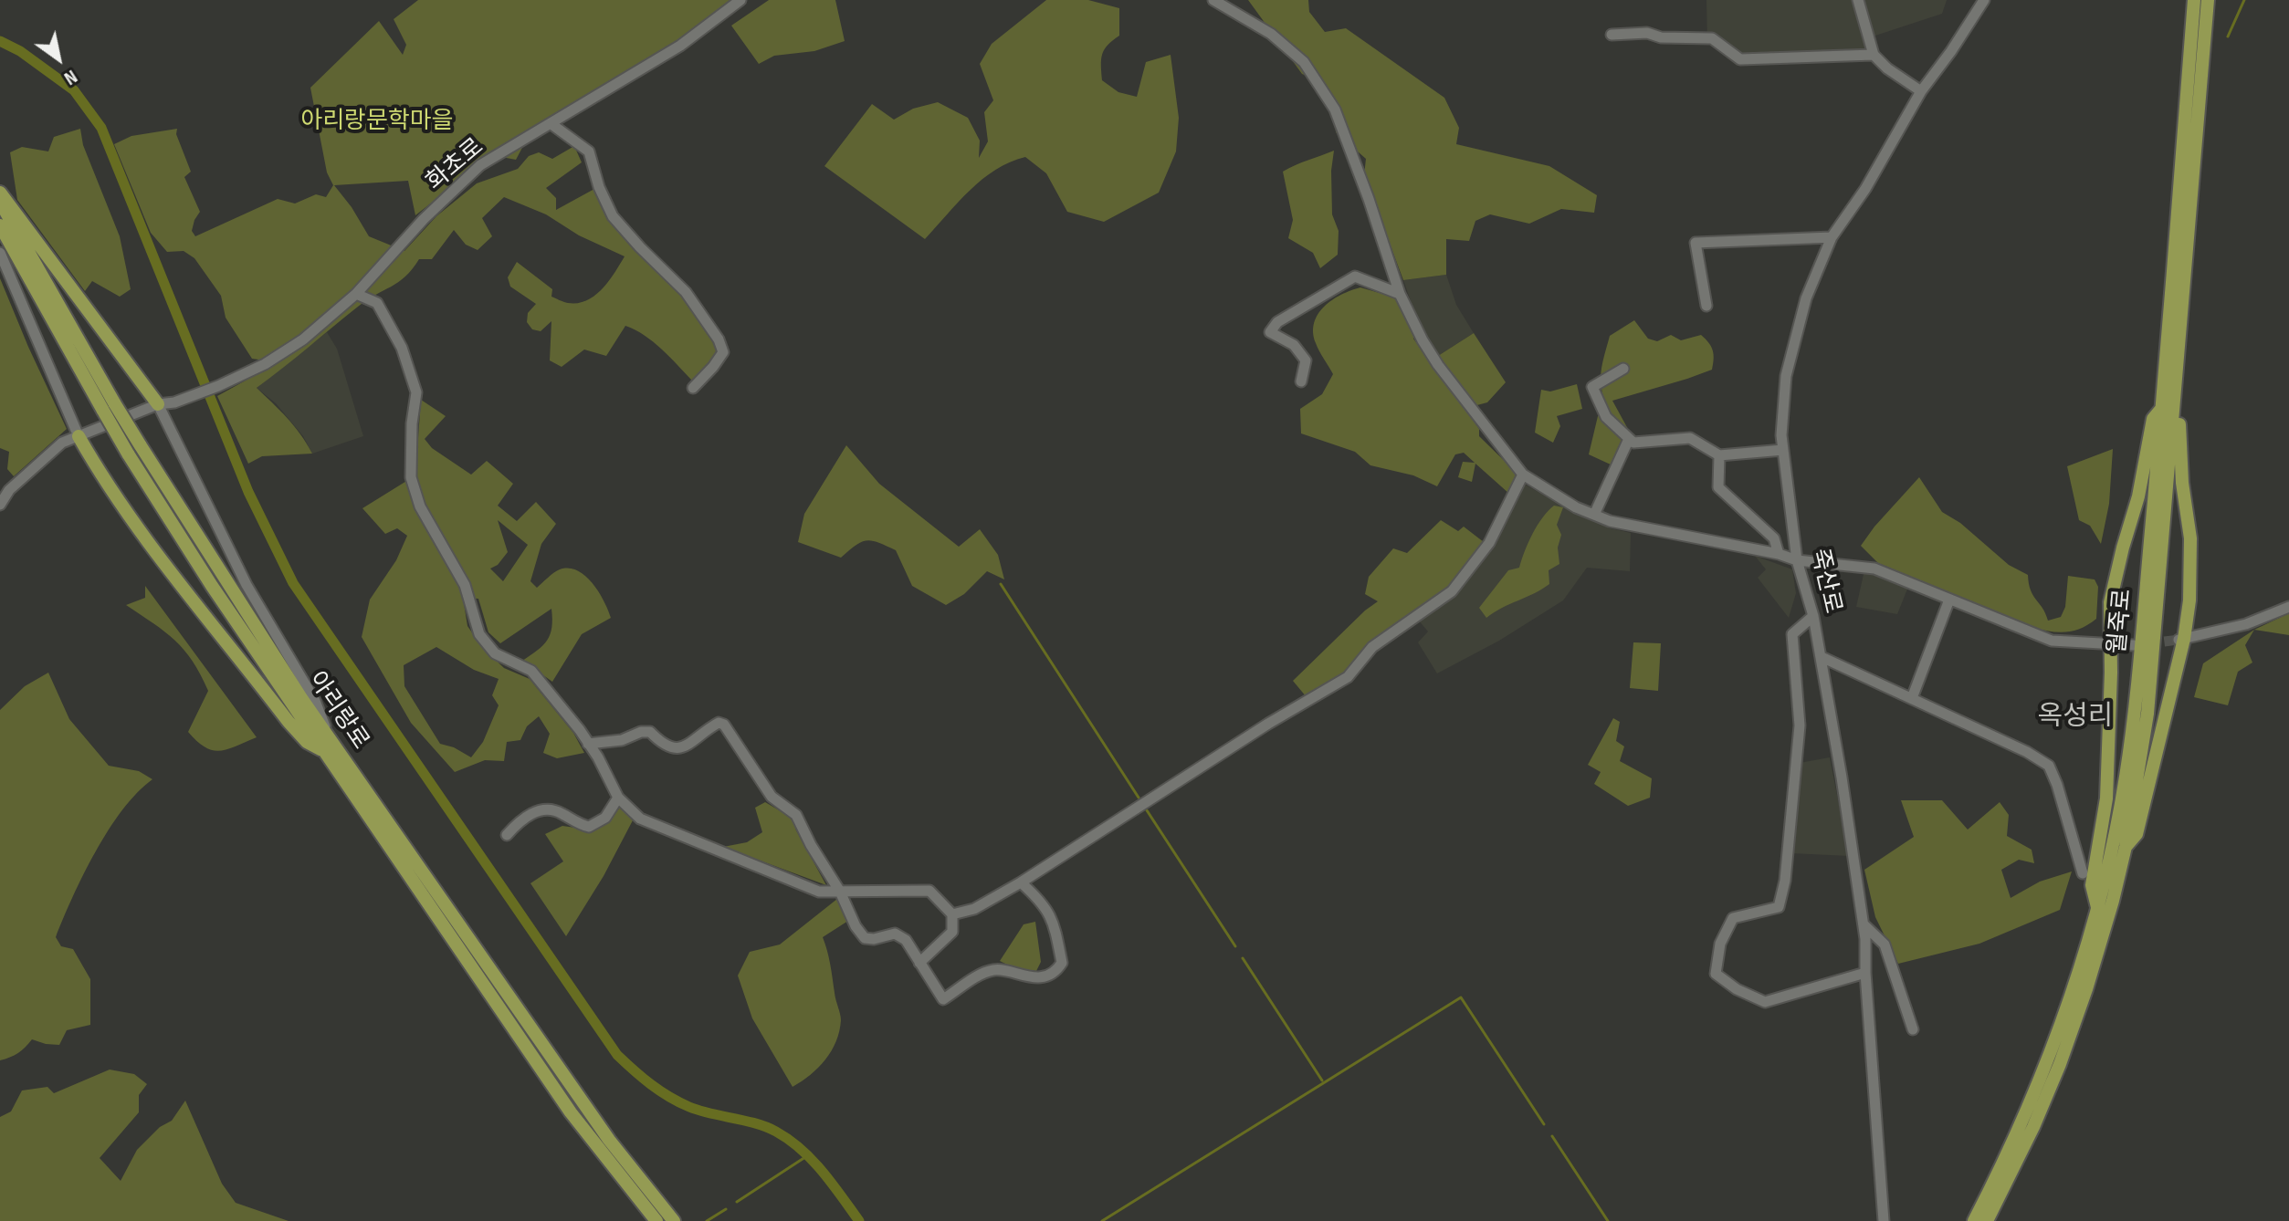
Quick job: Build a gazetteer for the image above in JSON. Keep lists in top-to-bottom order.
{
  "streets": {
    "main road": ["월죽로", "아리랑로"],
    "street": ["화초로", "죽산로"]
  },
  "districts": ["옥성리"],
  "parks": ["아리랑문학마을"],
  "north": "bottom right"
}
